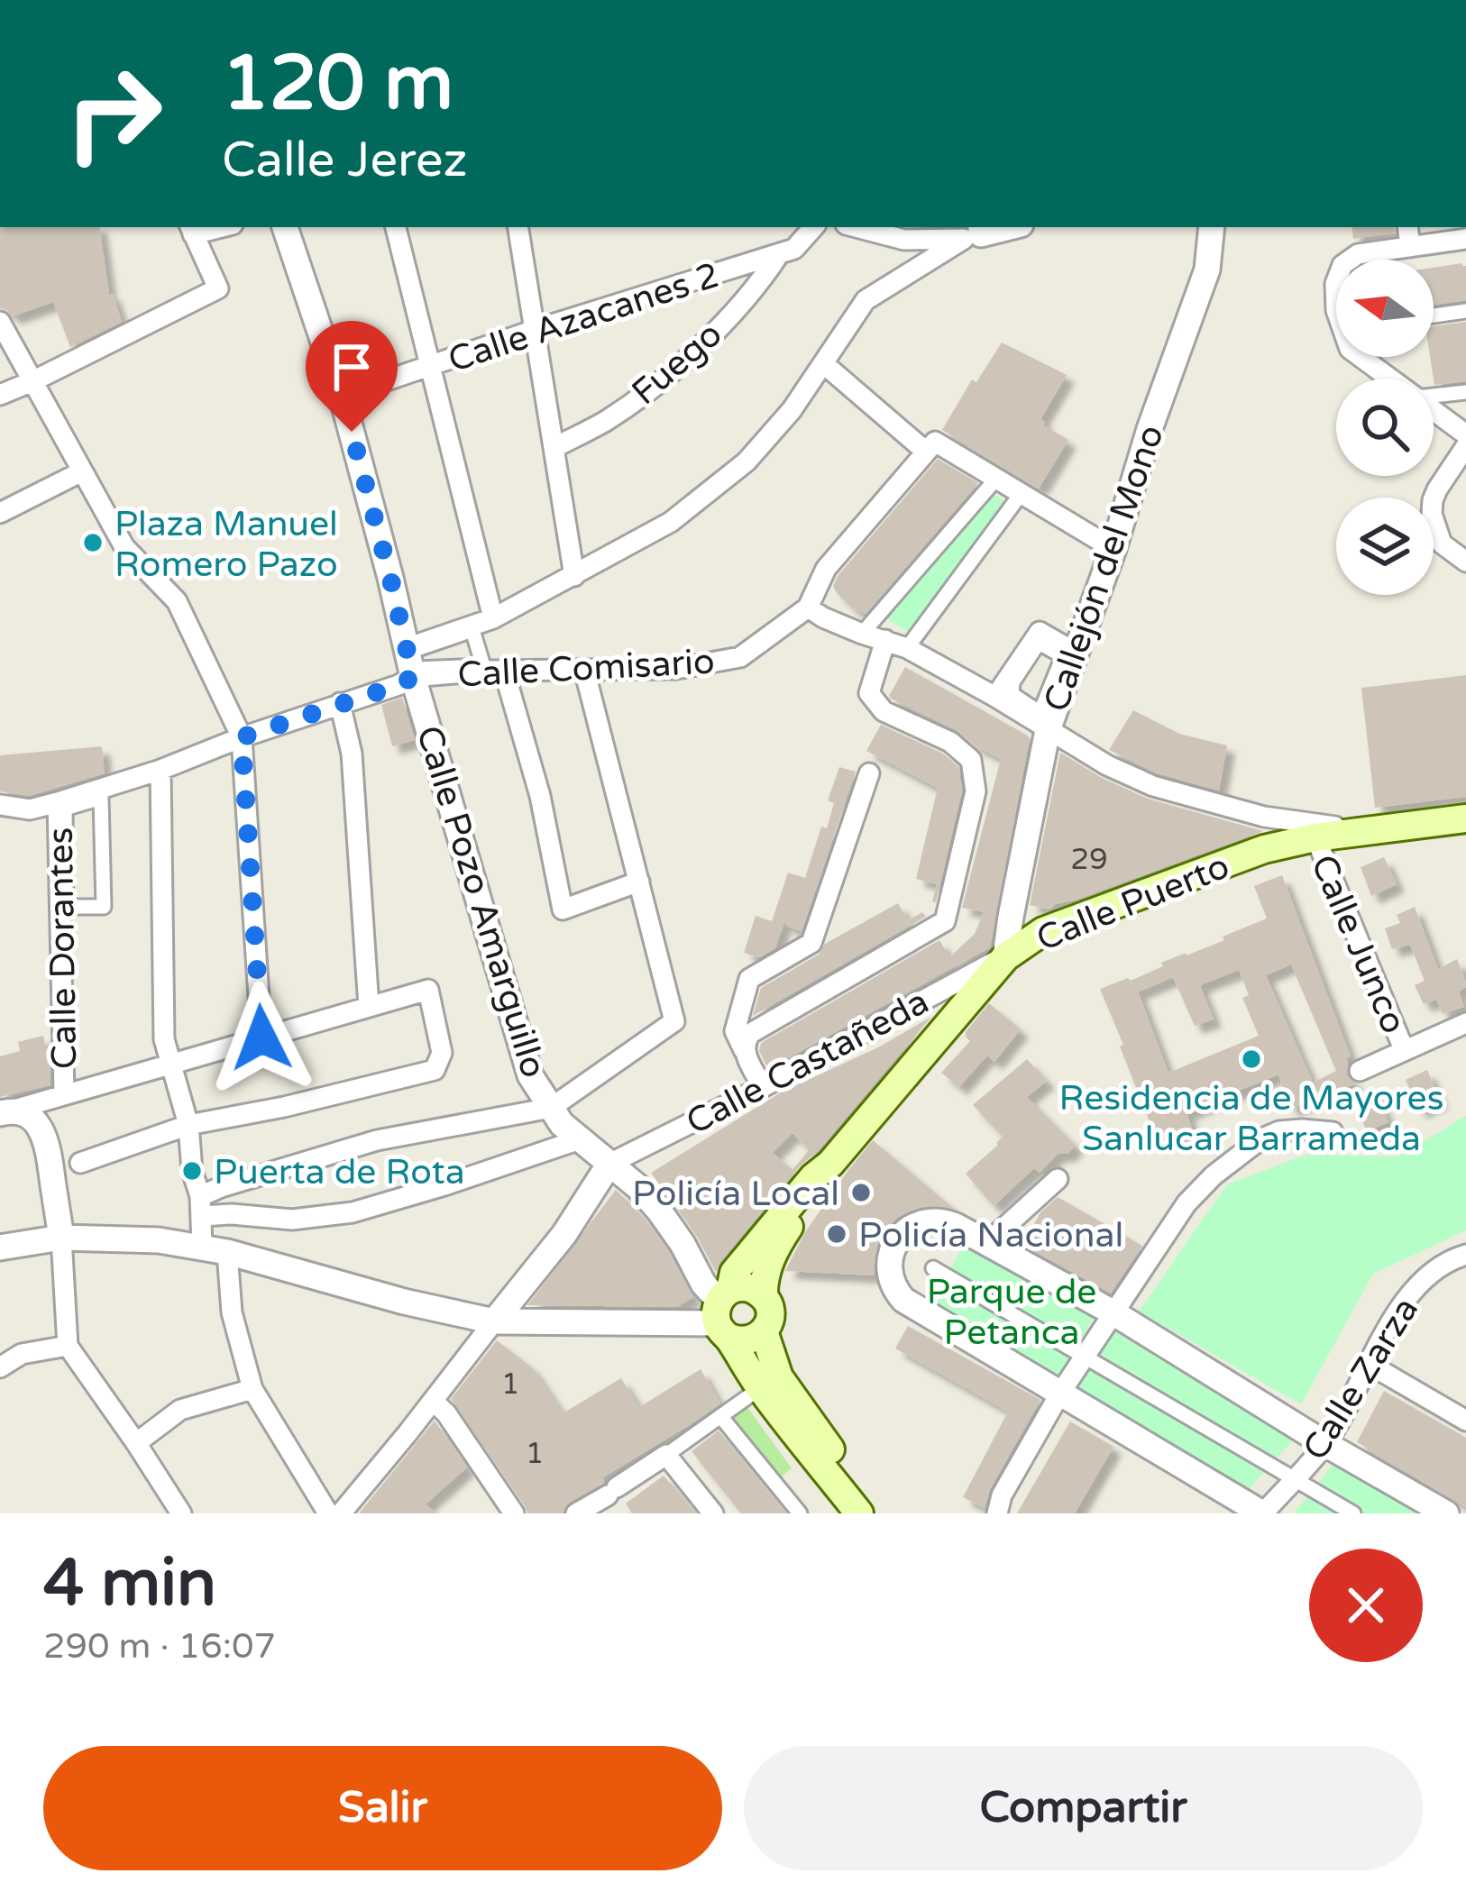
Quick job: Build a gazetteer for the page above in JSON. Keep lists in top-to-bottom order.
{
  "streets": {
    "main road": ["Calle Puerto"],
    "street": [
      "Calle Azacanes 2",
      "Fuego",
      "Callejón del Mono",
      "Calle Comisario",
      "Calle Pozo Amarguillo",
      "Calle Junco",
      "Calle Dorantes",
      "Calle Castañeda",
      "Calle Zarza"
    ]
  },
  "crossings": [
    ["Calle Azacanes 2", "Fuego"],
    ["Calle Azacanes 2", "Calle Pozo Amarguillo"],
    ["Callejón del Mono", "Calle Puerto"],
    ["Callejón del Mono", "Calle Castañeda"],
    ["Calle Comisario", "Calle Pozo Amarguillo"],
    ["Calle Pozo Amarguillo", "Calle Puerto"],
    ["Calle Pozo Amarguillo", "Calle Castañeda"],
    ["Calle Puerto", "Calle Junco"],
    ["Calle Puerto", "Calle Castañeda"]
  ],
  "parks": ["Parque de Petanca"],
  "places": [
    "Plaza Manuel Romero Pazo",
    "Residencia de Mayores Sanlucar Barrameda",
    "Puerta de Rota",
    "Policía Local",
    "Policía Nacional"
  ],
  "house_numbers": ["29", "1", "1"],
  "north": "left",
  "page": {
    "turn": ["120 m", "Calle Jerez"],
    "heading": ["4 min", "290 m · 16:07"],
    "buttons": ["Salir", "Compartir"]
  }
}
